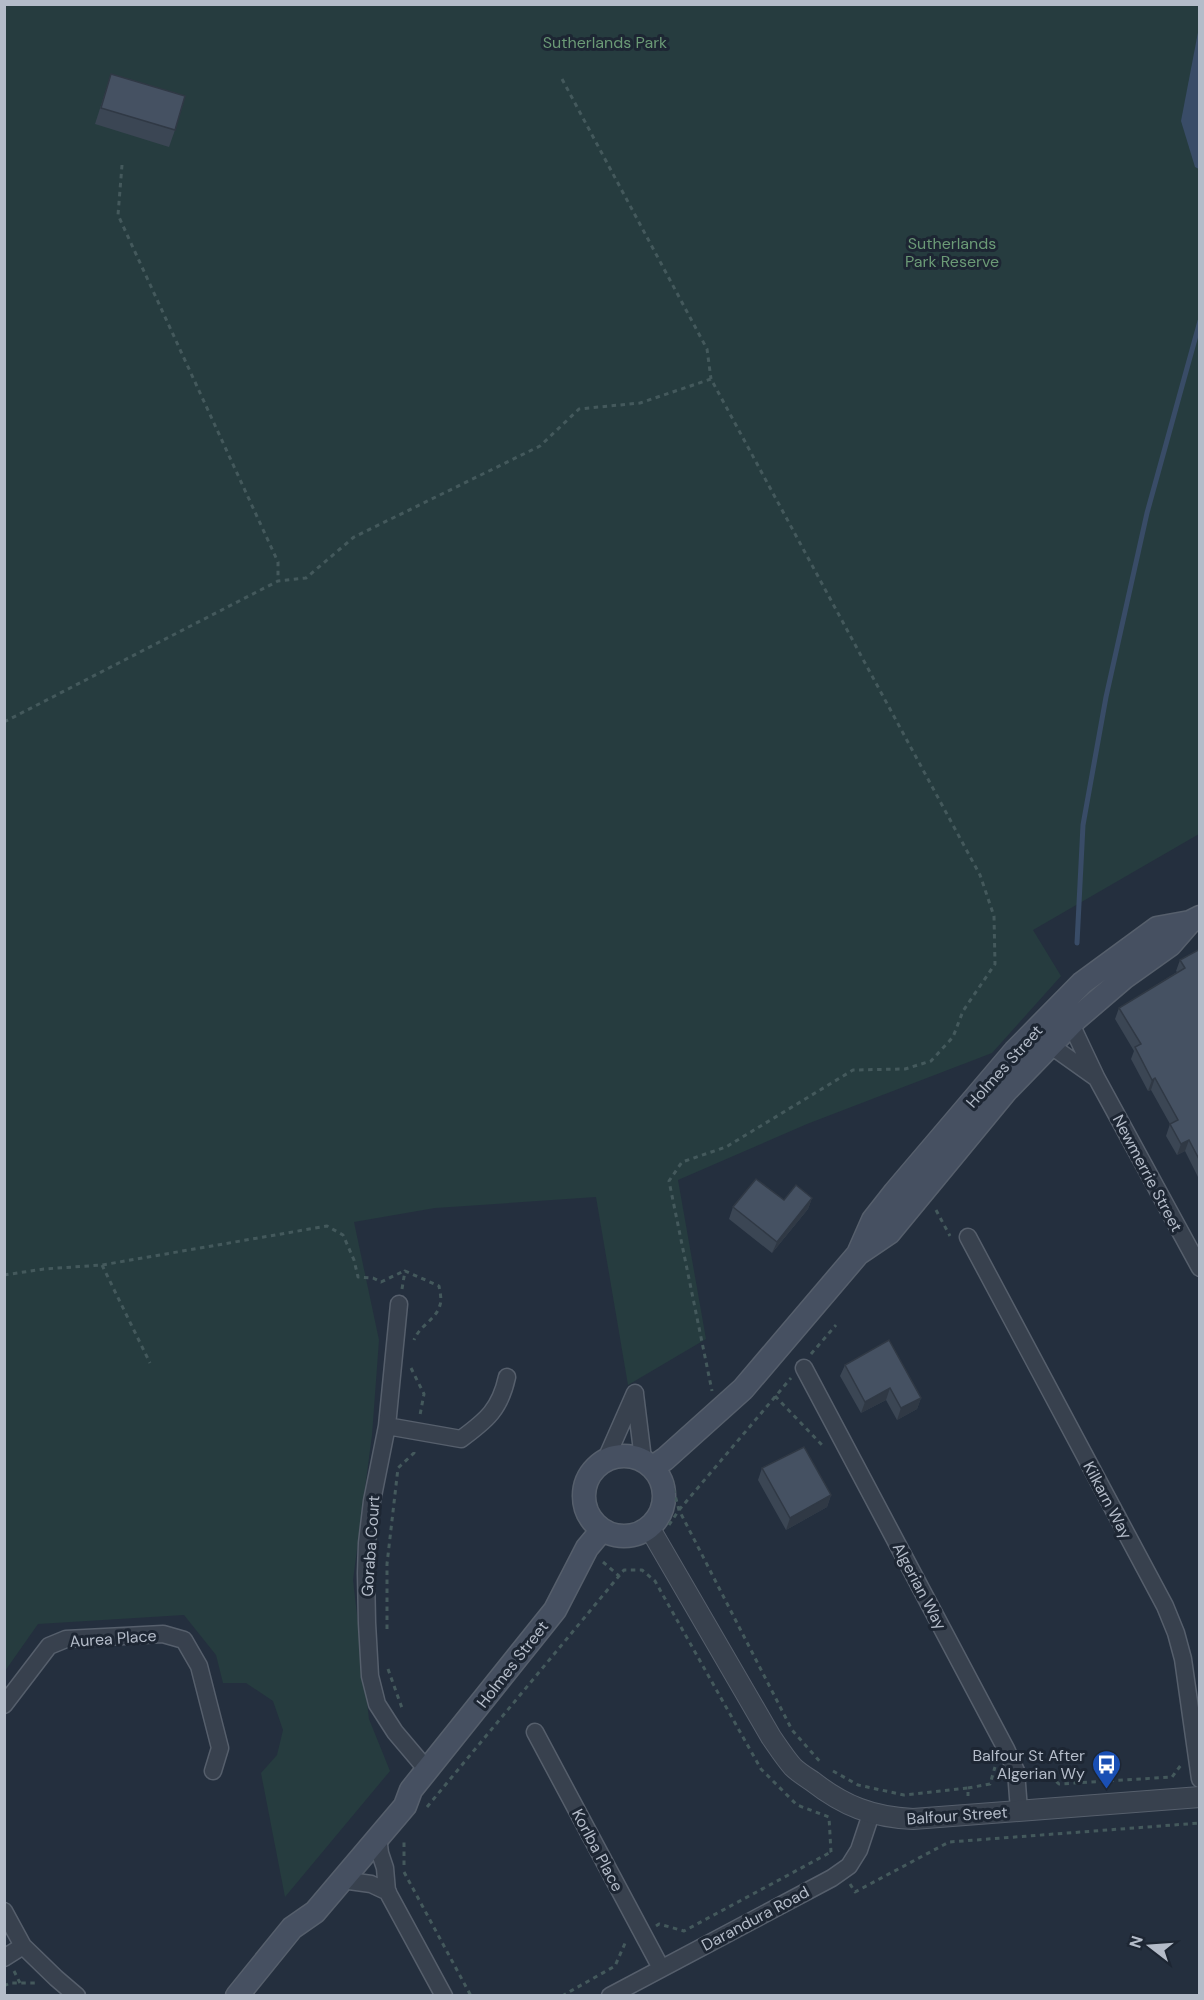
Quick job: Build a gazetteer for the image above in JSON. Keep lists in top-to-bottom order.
{
  "streets": {
    "main road": ["Holmes Street"],
    "street": [
      "Newmerrie Street",
      "Kilkarn Way",
      "Goraba Court",
      "Algerian Way",
      "Aurea Place",
      "Balfour Street",
      "Korlba Place",
      "Darandura Road"
    ]
  },
  "crossings": [
    ["Holmes Street", "Newmerrie Street"],
    ["Holmes Street", "Goraba Court"],
    ["Holmes Street", "Balfour Street"],
    ["Algerian Way", "Balfour Street"],
    ["Balfour Street", "Darandura Road"],
    ["Korlba Place", "Darandura Road"]
  ],
  "parks": ["Sutherlands Park", "Sutherlands Park Reserve"],
  "places": {
    "bus stop": ["Balfour St After Algerian Wy"]
  },
  "north": "left"
}
